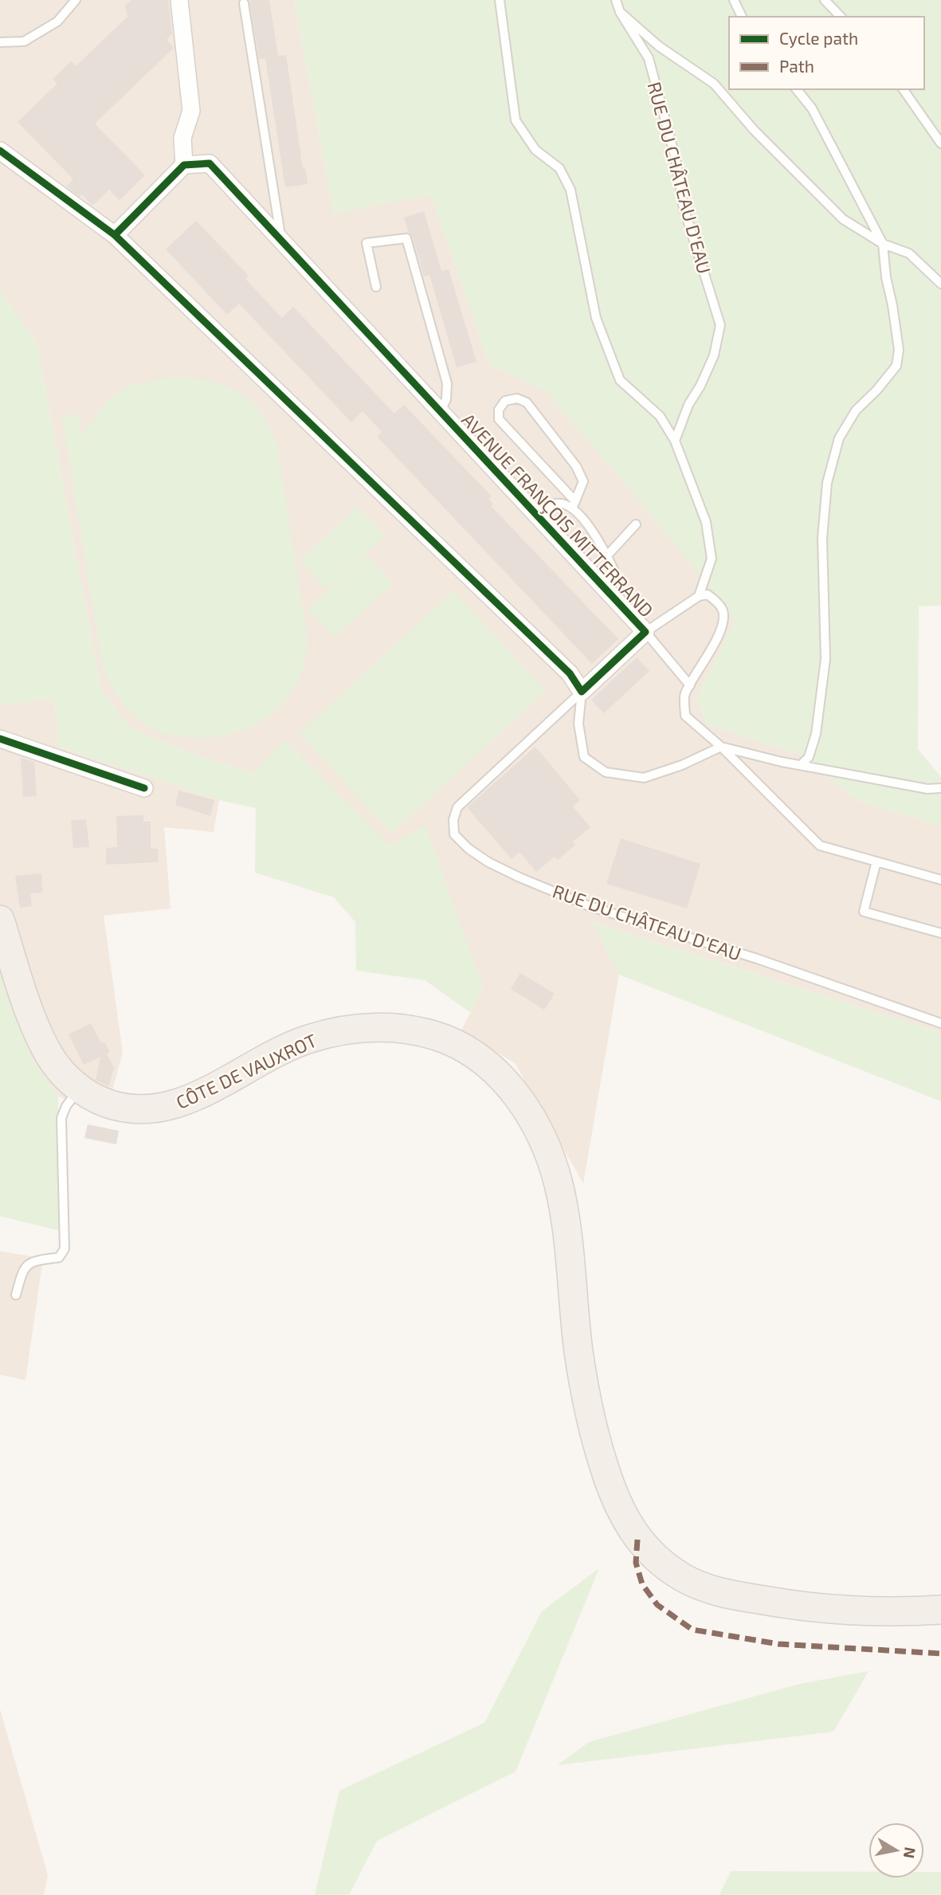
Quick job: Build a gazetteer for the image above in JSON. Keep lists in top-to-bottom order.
{
  "streets": {
    "main road": ["CÔTE DE VAUXROT"],
    "street": ["AVENUE FRANÇOIS MITTERRAND"],
    "lane": ["RUE DU CHÂTEAU D'EAU"]
  },
  "crossings": [
    ["RUE DU CHÂTEAU D'EAU", "AVENUE FRANÇOIS MITTERRAND"]
  ],
  "legend": ["Cycle path", "Path"],
  "north": "right"
}
